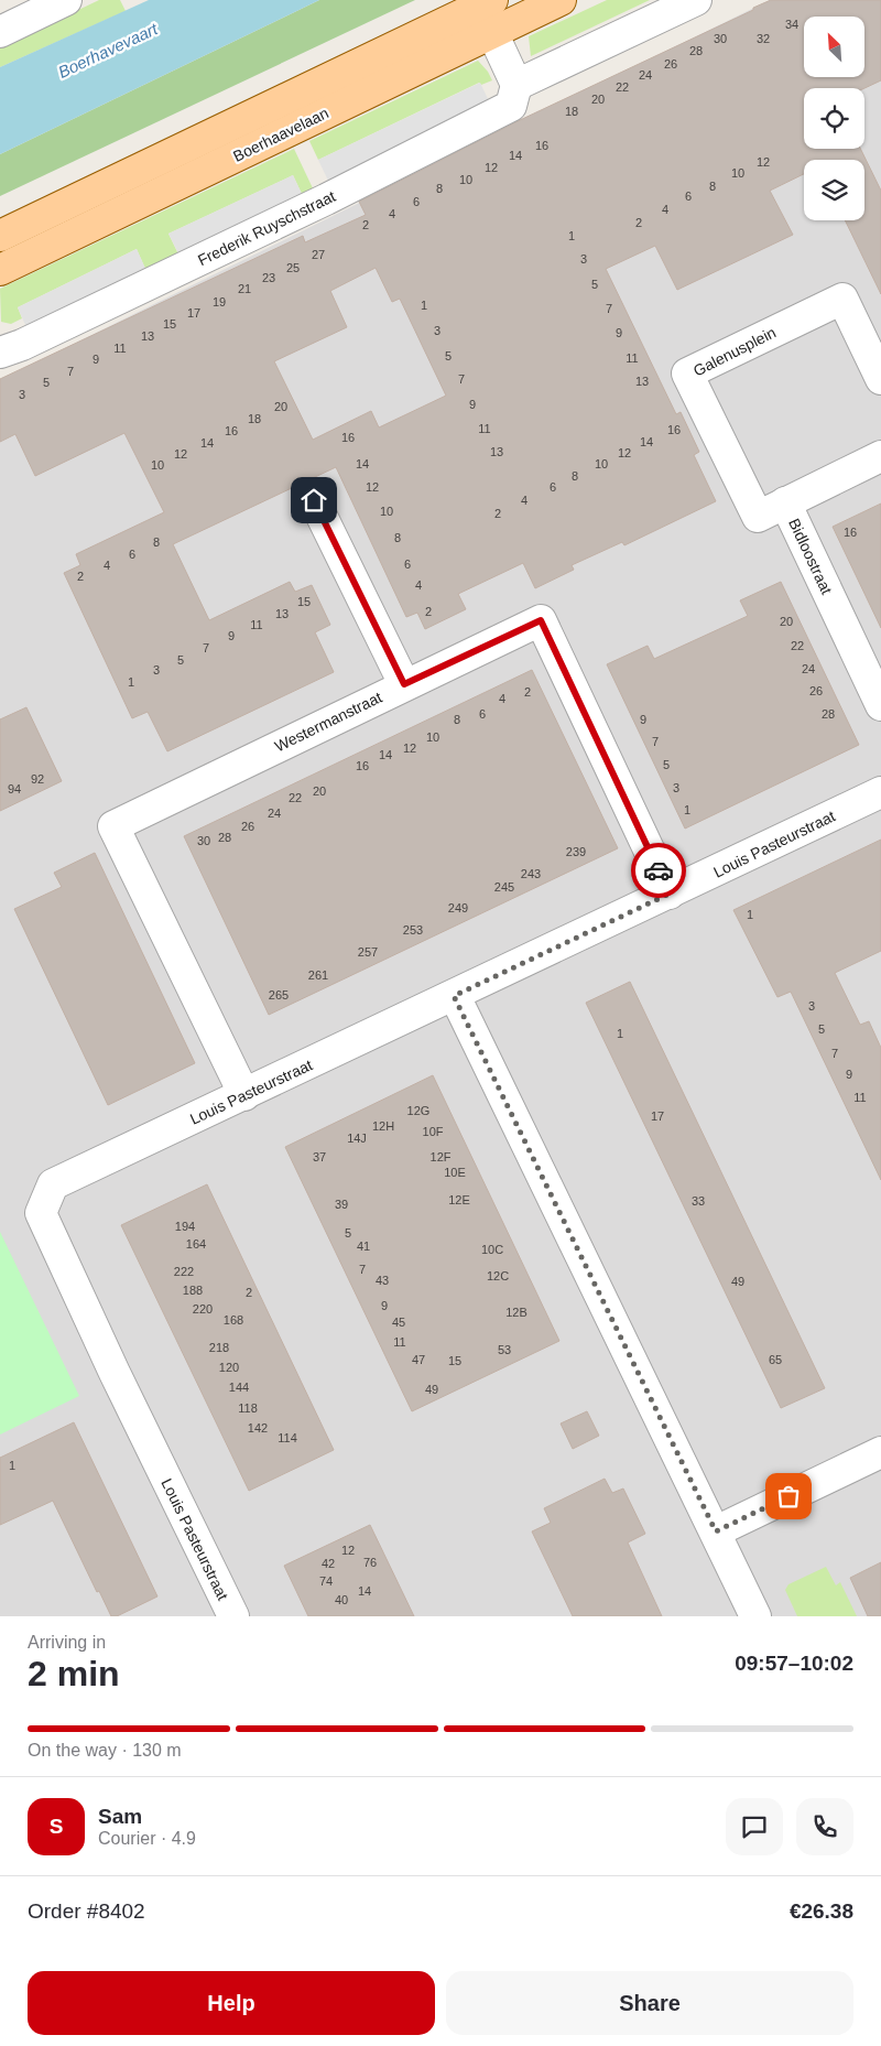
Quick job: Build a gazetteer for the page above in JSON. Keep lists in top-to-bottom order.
{
  "streets": {
    "main road": ["Boerhaavelaan"],
    "street": [
      "Frederik Ruyschstraat",
      "Galenusplein",
      "Bidloostraat",
      "Westermanstraat",
      "Louis Pasteurstraat"
    ]
  },
  "crossings": [
    ["Galenusplein", "Bidloostraat"],
    ["Westermanstraat", "Louis Pasteurstraat"]
  ],
  "water": ["Boerhavevaart"],
  "house_numbers": [
    "34",
    "30",
    "32",
    "28",
    "26",
    "24",
    "22",
    "20",
    "18",
    "16",
    "14",
    "12",
    "12",
    "10",
    "10",
    "8",
    "8",
    "6",
    "6",
    "4",
    "4",
    "2",
    "2",
    "1",
    "27",
    "3",
    "25",
    "23",
    "5",
    "21",
    "19",
    "1",
    "7",
    "17",
    "15",
    "3",
    "9",
    "13",
    "11",
    "5",
    "11",
    "9",
    "7",
    "7",
    "13",
    "5",
    "3",
    "9",
    "20",
    "18",
    "11",
    "16",
    "16",
    "16",
    "14",
    "14",
    "13",
    "12",
    "12",
    "14",
    "10",
    "10",
    "8",
    "12",
    "6",
    "4",
    "10",
    "2",
    "16",
    "8",
    "8",
    "6",
    "6",
    "4",
    "2",
    "4",
    "15",
    "2",
    "13",
    "20",
    "11",
    "9",
    "22",
    "7",
    "5",
    "24",
    "3",
    "1",
    "26",
    "2",
    "4",
    "6",
    "28",
    "8",
    "9",
    "10",
    "7",
    "12",
    "14",
    "5",
    "16",
    "92",
    "3",
    "94",
    "20",
    "22",
    "1",
    "24",
    "26",
    "28",
    "30",
    "239",
    "243",
    "245",
    "249",
    "1",
    "253",
    "257",
    "261",
    "265",
    "3",
    "5",
    "1",
    "7",
    "9",
    "11",
    "12G",
    "17",
    "12H",
    "10F",
    "14J",
    "37",
    "12F",
    "10E",
    "12E",
    "33",
    "39",
    "194",
    "5",
    "164",
    "41",
    "10C",
    "7",
    "222",
    "12C",
    "43",
    "49",
    "188",
    "2",
    "9",
    "220",
    "12B",
    "168",
    "45",
    "11",
    "218",
    "53",
    "47",
    "65",
    "15",
    "120",
    "144",
    "49",
    "118",
    "142",
    "114",
    "1",
    "12",
    "76",
    "42",
    "74",
    "14",
    "40"
  ],
  "north": "top left",
  "page": {
    "heading": ["2 min", "Arriving in", "09:57–10:02"],
    "panel": [
      "Sam",
      "Courier · 4.9",
      "Order #8402",
      "€26.38"
    ],
    "bar": "On the way · 130 m",
    "round": "S",
    "buttons": ["Help", "Share"]
  }
}
